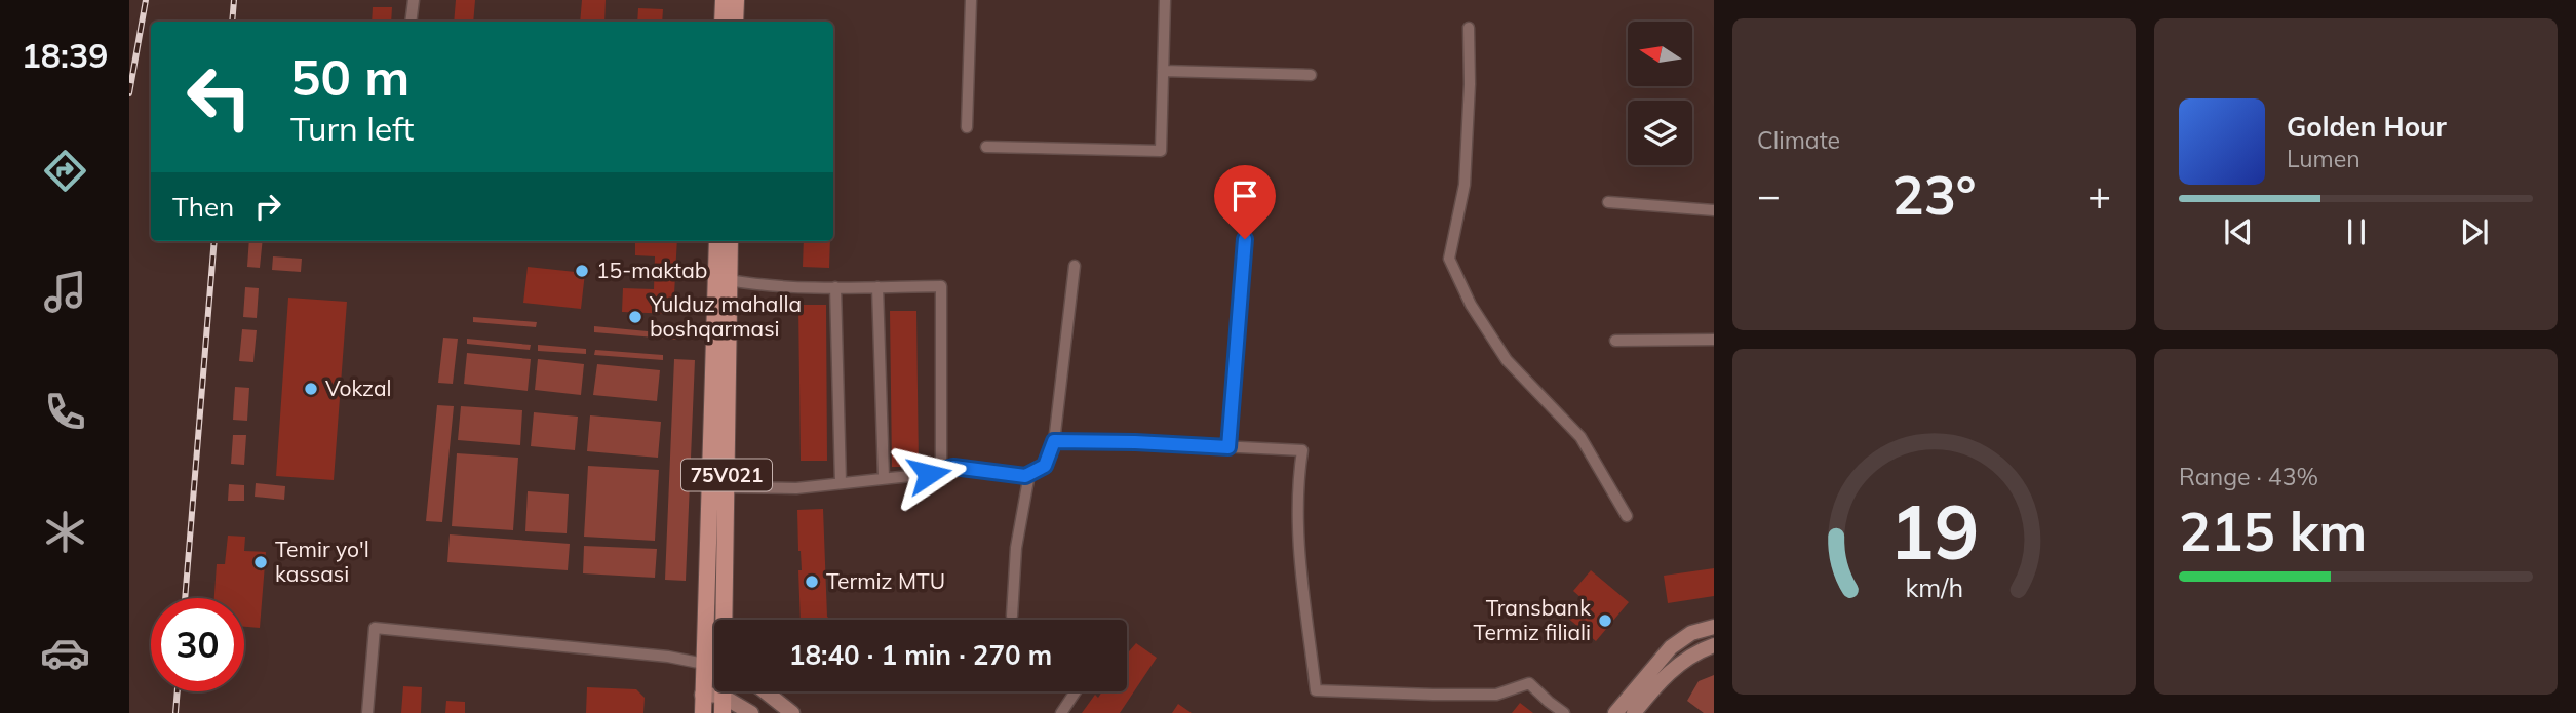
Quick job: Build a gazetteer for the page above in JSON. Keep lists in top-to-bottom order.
{
  "streets": {
    "main road": ["75V021"]
  },
  "places": [
    "15-maktab",
    "Yulduz mahalla boshqarmasi",
    "Vokzal",
    "Temir yo'l kassasi",
    "Termiz MTU",
    "Transbank Termiz filiali"
  ],
  "north": "left",
  "page": {
    "tabs": "18:39",
    "tile": [
      "Climate",
      ["Range · 43%", "215 km"]
    ],
    "turn": ["50 m", "Turn left"],
    "song": ["Golden Hour", "Lumen"],
    "heat": ["−", "23°", "+"],
    "then": "Then",
    "limit": "30",
    "trip": "18:40 · 1 min · 270 m",
    "gauge": ["19", "km/h"]
  }
}
